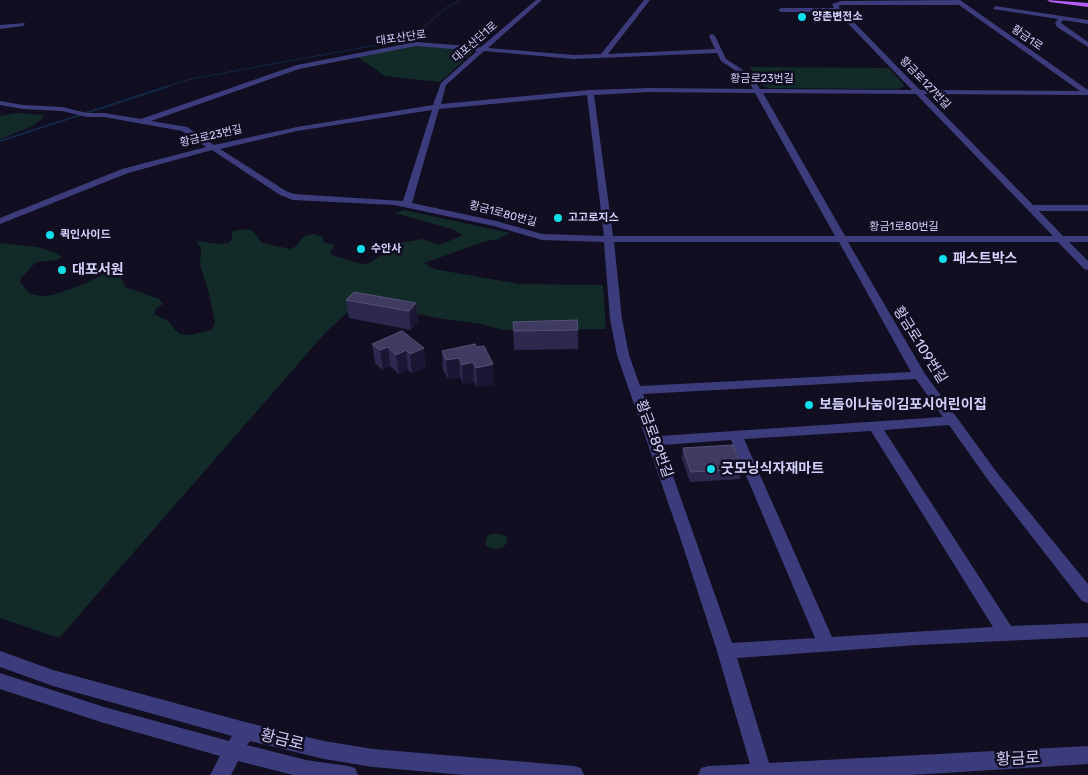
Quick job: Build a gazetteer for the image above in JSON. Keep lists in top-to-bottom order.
{
  "streets": {
    "street": [
      "대포산단로",
      "황금1로",
      "대포산단1로",
      "황금로23번길",
      "황금로127번길",
      "황금1로80번길",
      "황금로109번길",
      "황금로89번길",
      "황금로"
    ]
  },
  "crossings": [
    ["대포산단로", "대포산단1로"],
    ["대포산단로", "황금1로80번길"],
    ["대포산단로", "황금로109번길"],
    ["황금1로", "황금로23번길"],
    ["대포산단1로", "황금로23번길"],
    ["황금로23번길", "황금로127번길"],
    ["황금로23번길", "황금1로80번길"],
    ["황금로23번길", "황금로109번길"],
    ["황금로23번길", "황금로89번길"],
    ["황금로127번길", "황금1로80번길"],
    ["황금1로80번길", "황금로109번길"],
    ["황금1로80번길", "황금로89번길"],
    ["황금로89번길", "황금로"]
  ],
  "places": [
    "양촌변전소",
    "고고로지스",
    "퀵인사이드",
    "수안사",
    "패스트박스",
    "대포서원",
    "보듬이나눔이김포시어린이집",
    "굿모닝식자재마트"
  ]
}
